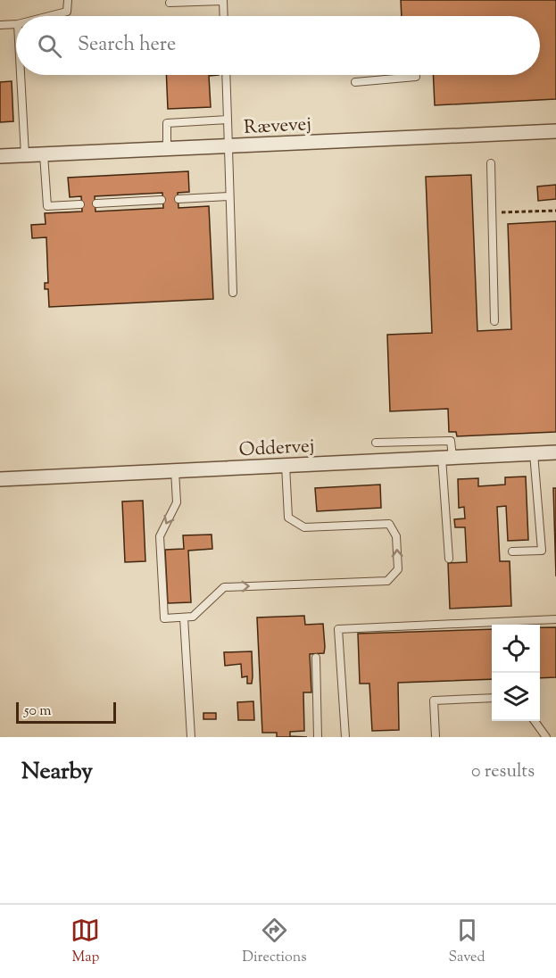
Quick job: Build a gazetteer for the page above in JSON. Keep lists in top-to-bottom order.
{
  "streets": {
    "street": ["Rævevej", "Oddervej"]
  },
  "scale_bar": "50 m",
  "page": {
    "search": "Search here",
    "scale": "50 m",
    "heading": ["Nearby", "0 results"],
    "nav": ["Map", "Directions", "Saved"]
  }
}
